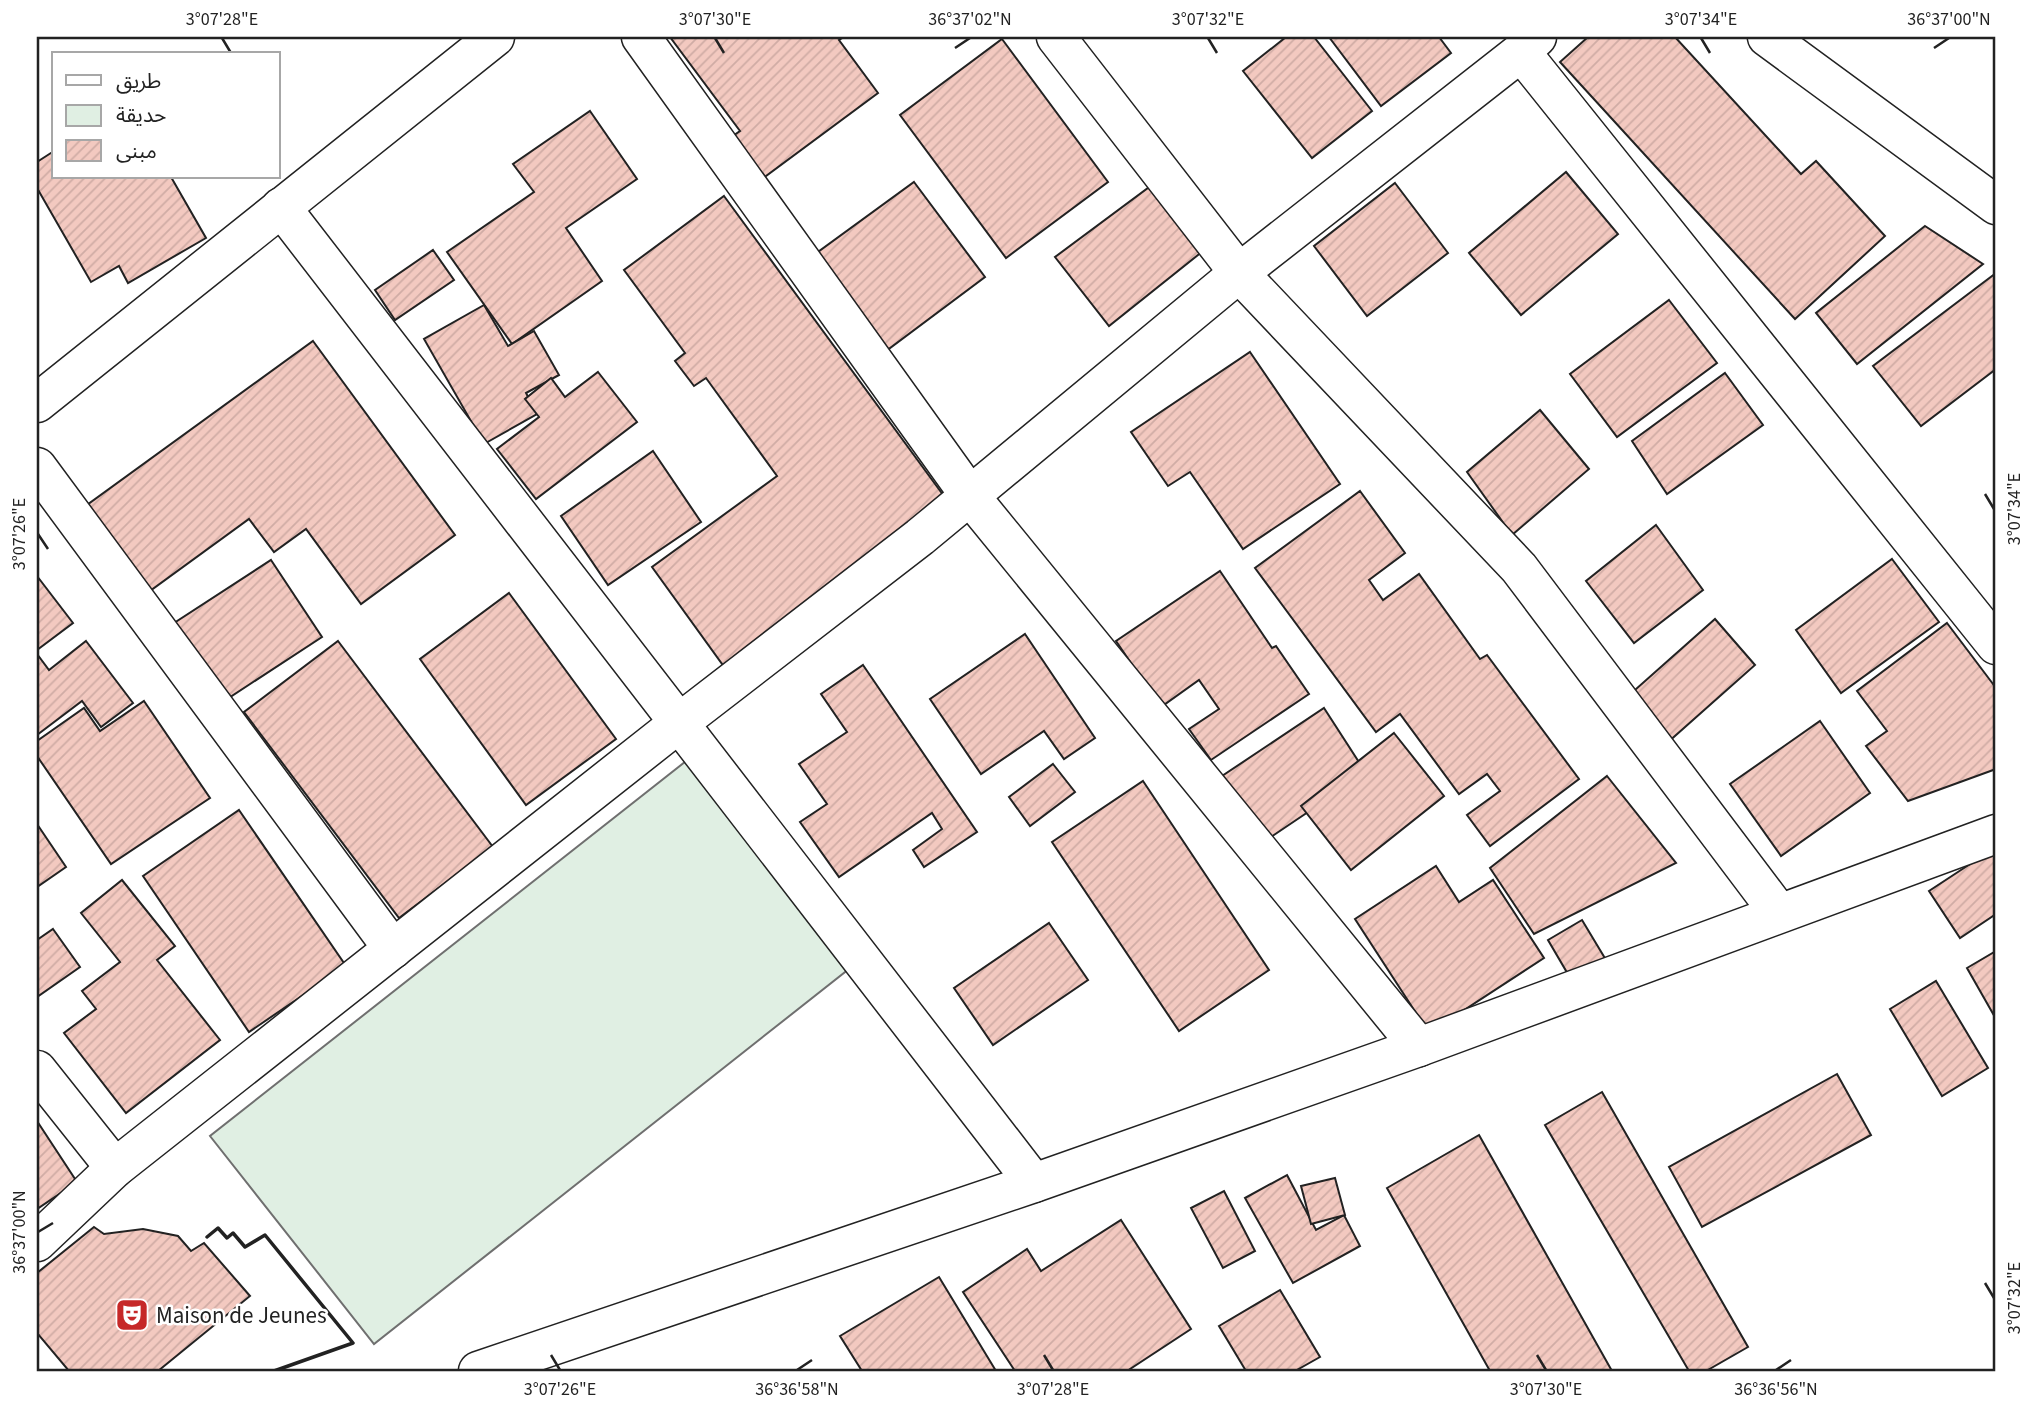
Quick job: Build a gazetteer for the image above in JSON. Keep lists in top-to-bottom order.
{
  "places": {
    "theatre": ["Maison de Jeunes"]
  },
  "legend": ["طريق", "حديقة", "مبنى"],
  "coordinates": [
    "3°07'28\"E",
    "3°07'30\"E",
    "36°37'02\"N",
    "3°07'32\"E",
    "3°07'34\"E",
    "36°37'00\"N",
    "3°07'26\"E",
    "36°36'58\"N",
    "36°36'56\"N"
  ]
}
